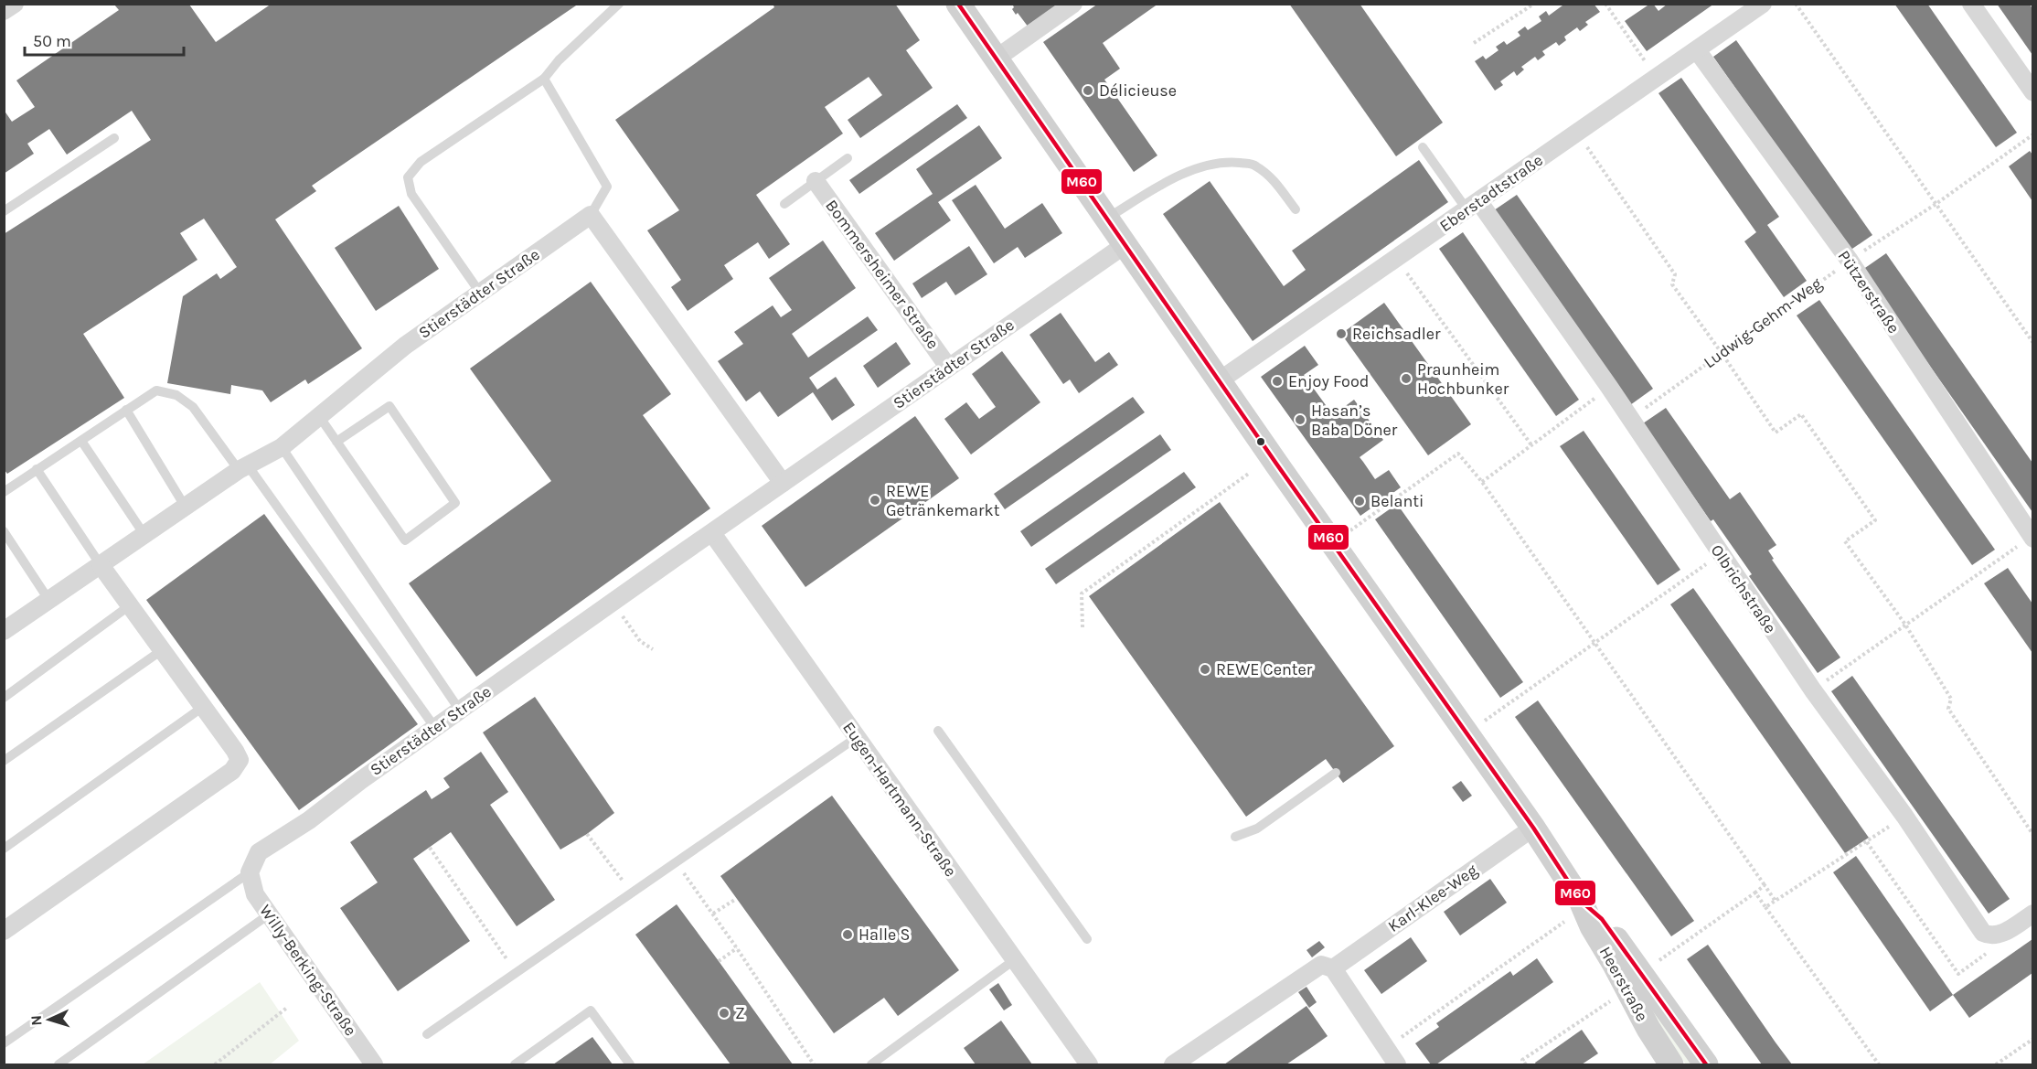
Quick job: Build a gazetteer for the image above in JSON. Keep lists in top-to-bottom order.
{
  "streets": {
    "main road": ["Heerstraße"],
    "street": [
      "Eberstadtstraße",
      "Bommersheimer Straße",
      "Pützerstraße",
      "Stierstädter Straße",
      "Olbrichstraße",
      "Eugen-Hartmann-Straße",
      "Karl-Klee-Weg",
      "Willy-Berking-Straße"
    ],
    "path": ["Ludwig-Gehm-Weg"]
  },
  "crossings": [
    ["Eberstadtstraße", "Pützerstraße"],
    ["Eberstadtstraße", "Olbrichstraße"],
    ["Eberstadtstraße", "Heerstraße"],
    ["Bommersheimer Straße", "Stierstädter Straße"],
    ["Pützerstraße", "Ludwig-Gehm-Weg"],
    ["Stierstädter Straße", "Eugen-Hartmann-Straße"],
    ["Stierstädter Straße", "Willy-Berking-Straße"],
    ["Stierstädter Straße", "Heerstraße"],
    ["Ludwig-Gehm-Weg", "Olbrichstraße"],
    ["Karl-Klee-Weg", "Heerstraße"]
  ],
  "places": [
    "Délicieuse",
    "Reichsadler",
    "Praunheim Hochbunker",
    "Enjoy Food",
    "Hasan’s Baba Döner",
    "REWE Getränkemarkt",
    "Belanti",
    "REWE Center",
    "Halle S",
    "Z"
  ],
  "lines": ["transit line M60"],
  "scale_bar": "50 m",
  "north": "left"
}
